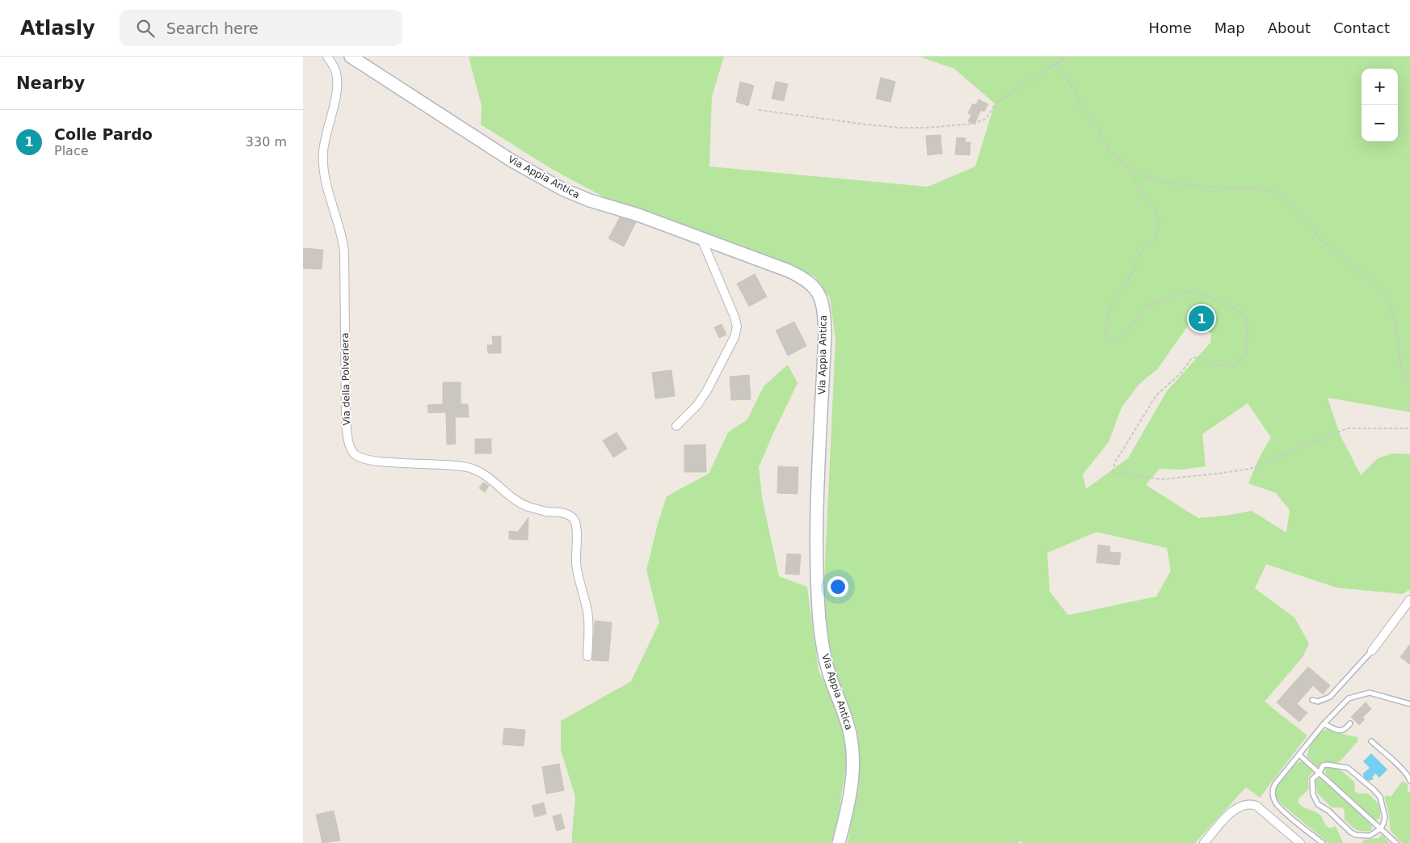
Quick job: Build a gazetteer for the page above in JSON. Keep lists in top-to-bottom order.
{
  "streets": {
    "street": ["Via Appia Antica", "Via della Polveriera"]
  },
  "page": {
    "header": "Atlasly",
    "search": "Search here",
    "nav": [
      "Home",
      "Map",
      "About",
      "Contact"
    ],
    "heading": "Nearby",
    "map_buttons": ["+", "−"],
    "list": [
      {
        "mark": "1",
        "name": "Colle Pardo",
        "note": "Place",
        "value": "330 m"
      }
    ],
    "pins": "1"
  }
}
